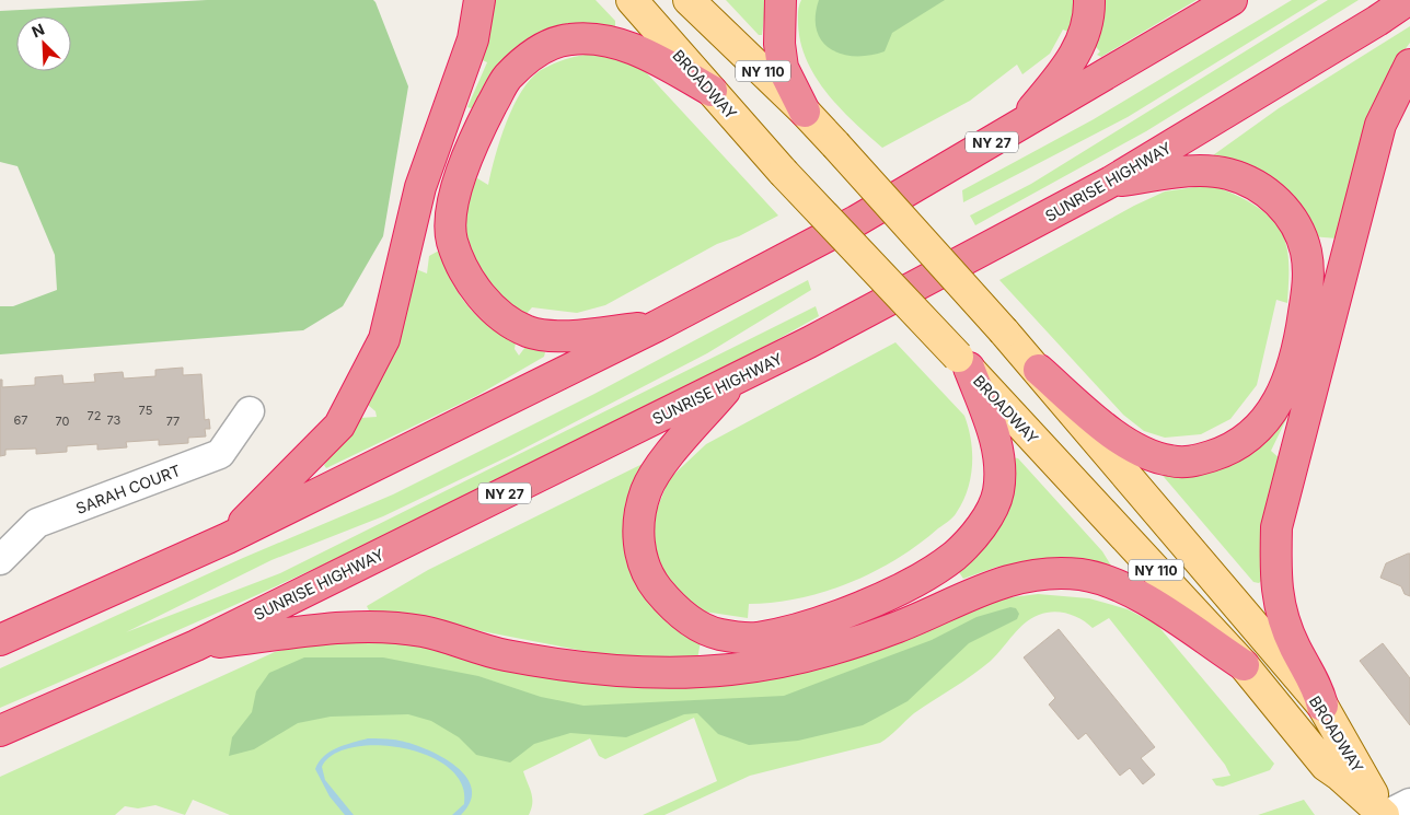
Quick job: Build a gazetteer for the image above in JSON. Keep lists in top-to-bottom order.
{
  "streets": {
    "highway": ["NY 27", "SUNRISE HIGHWAY"],
    "main road": ["NY 110", "BROADWAY"],
    "street": ["SARAH COURT"]
  },
  "house_numbers": [
    "75",
    "72",
    "67",
    "73",
    "70",
    "77"
  ],
  "north": "top left"
}
